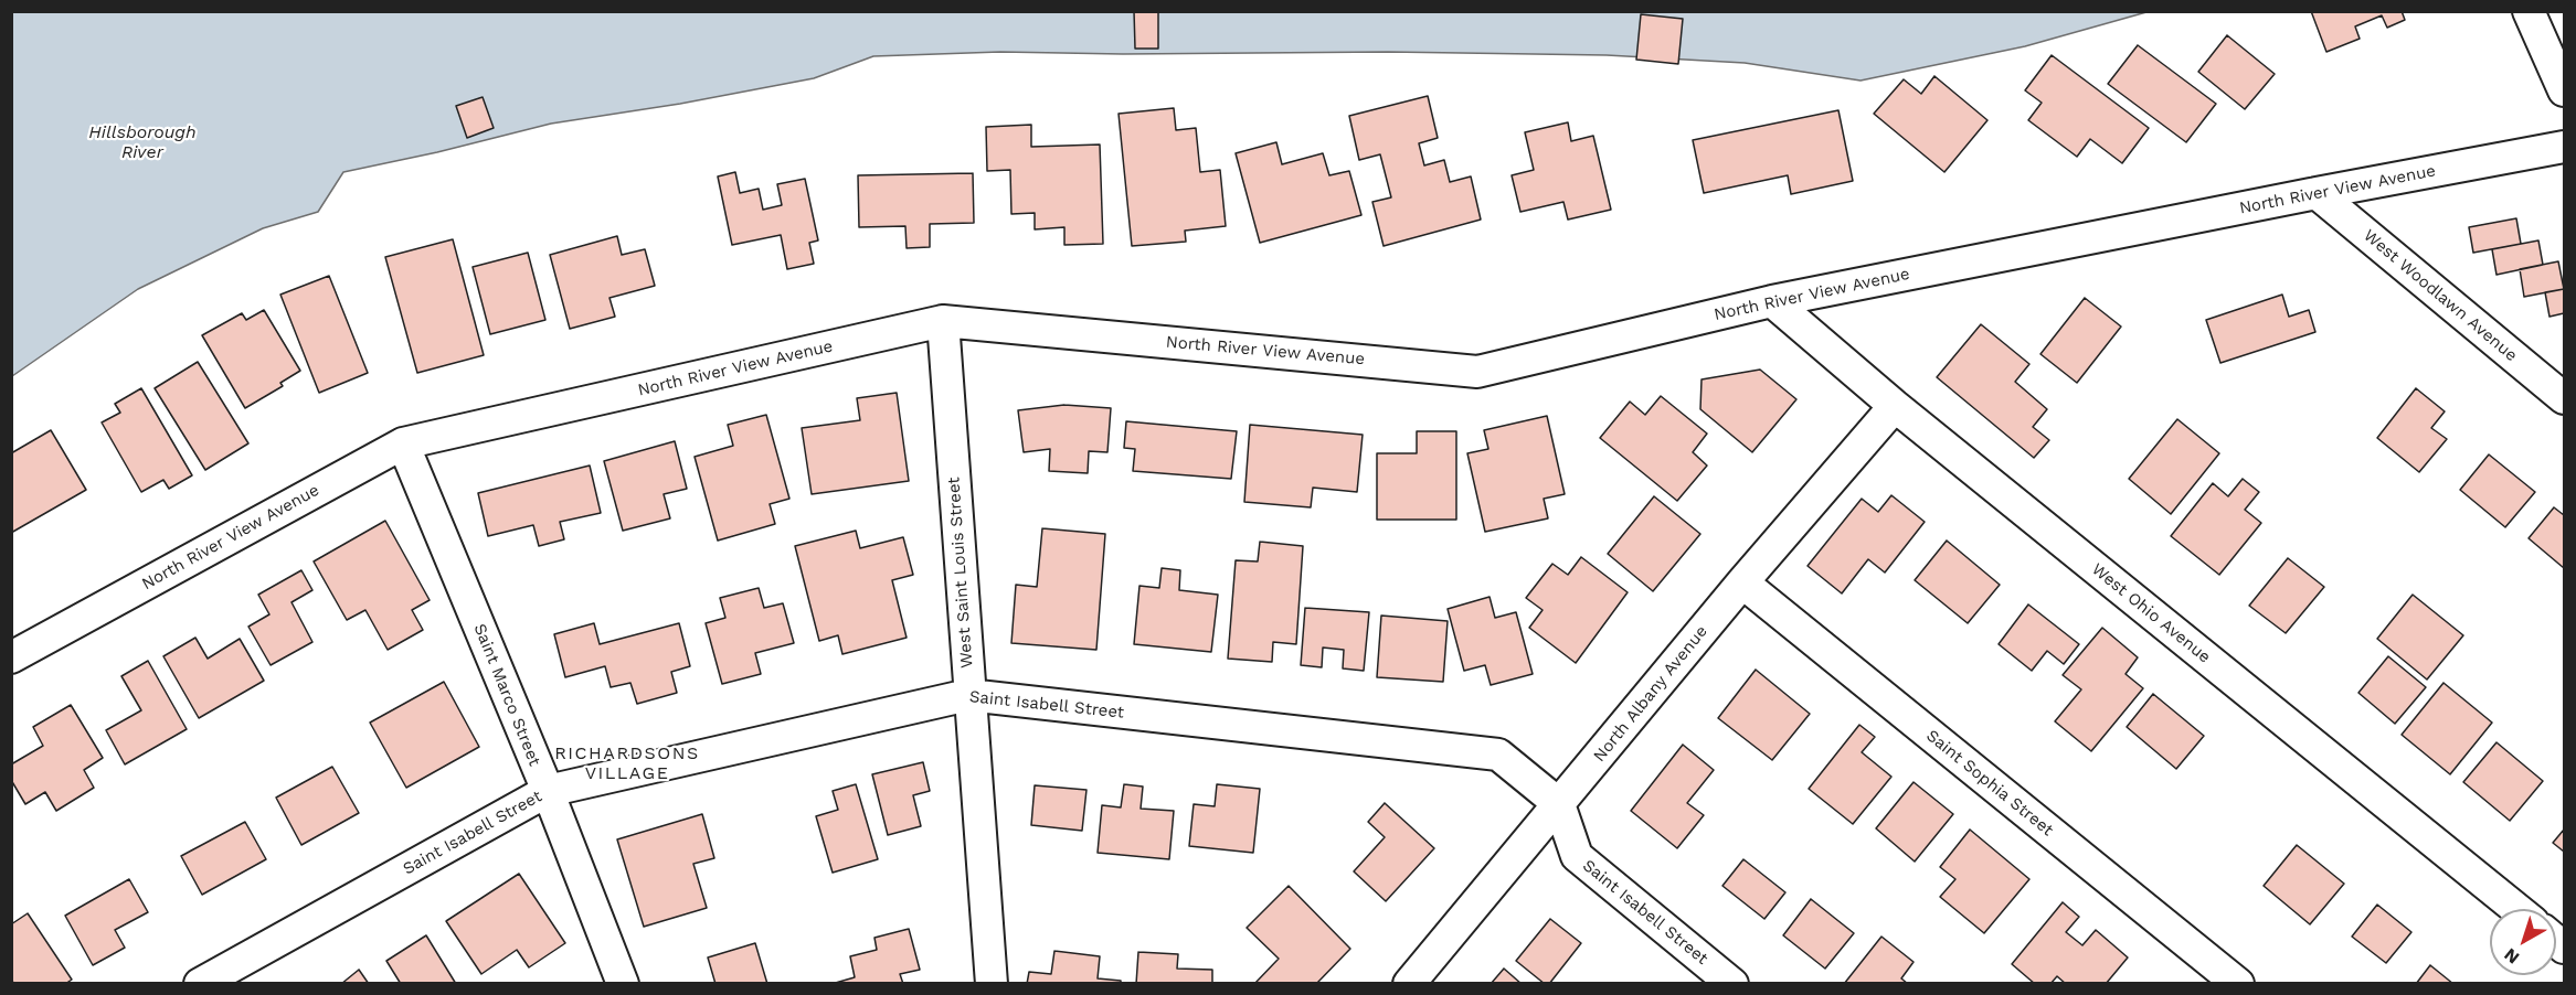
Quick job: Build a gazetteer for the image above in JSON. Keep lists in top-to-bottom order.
{
  "streets": {
    "street": [
      "North River View Avenue",
      "West Woodlawn Avenue",
      "West Saint Louis Street",
      "West Ohio Avenue",
      "North Albany Avenue",
      "Saint Marco Street",
      "Saint Isabell Street",
      "Saint Sophia Street"
    ]
  },
  "crossings": [
    ["North River View Avenue", "West Woodlawn Avenue"],
    ["North River View Avenue", "West Saint Louis Street"],
    ["North River View Avenue", "West Ohio Avenue"],
    ["North River View Avenue", "Saint Marco Street"],
    ["West Saint Louis Street", "Saint Isabell Street"],
    ["West Ohio Avenue", "North Albany Avenue"],
    ["North Albany Avenue", "Saint Isabell Street"],
    ["North Albany Avenue", "Saint Sophia Street"],
    ["Saint Marco Street", "Saint Isabell Street"]
  ],
  "districts": ["RICHARDSONS VILLAGE"],
  "water": ["Hillsborough River"],
  "north": "bottom left"
}
